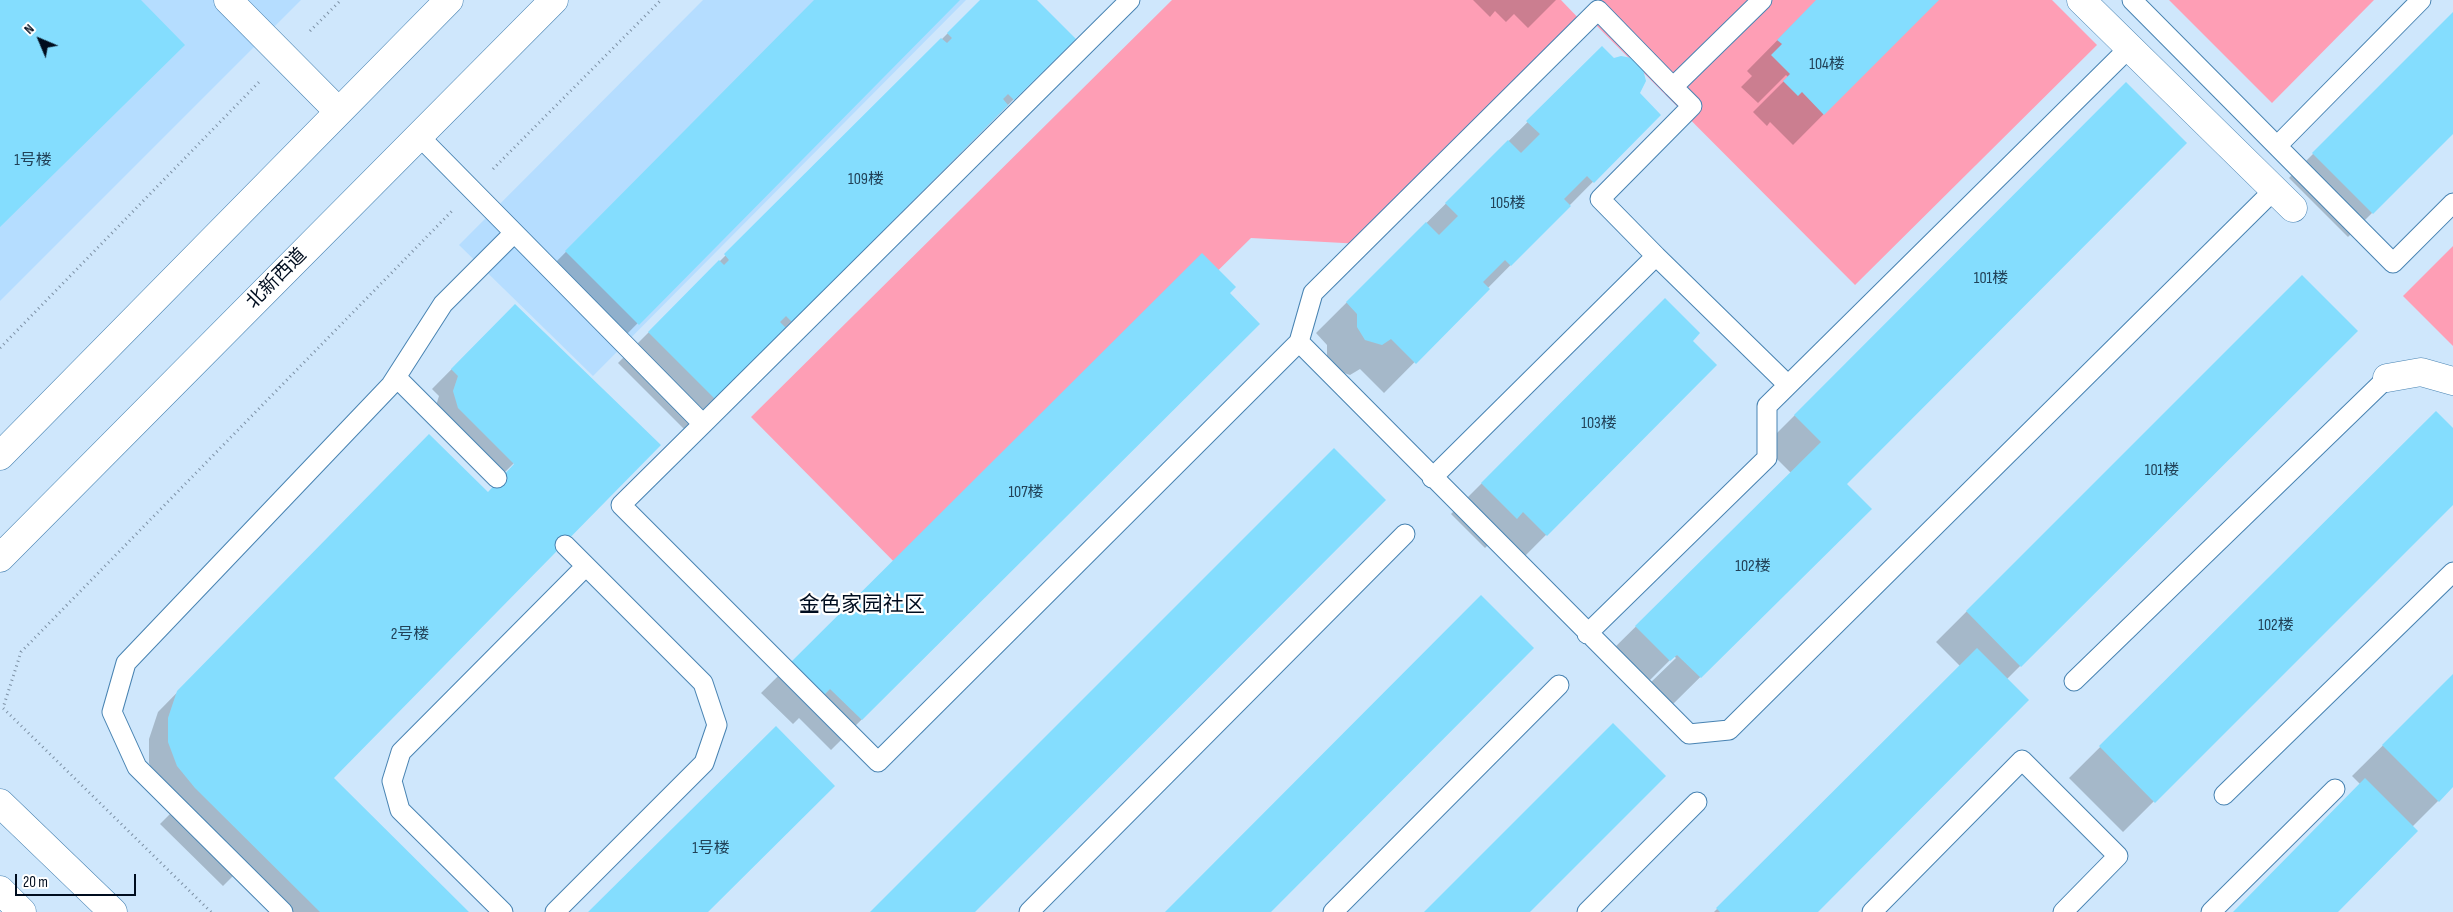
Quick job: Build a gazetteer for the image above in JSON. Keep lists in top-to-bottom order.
{
  "streets": {
    "main road": ["北新西道"]
  },
  "districts": ["金色家园社区"],
  "house_numbers": [
    "104楼",
    "1号楼",
    "109楼",
    "105楼",
    "101楼",
    "103楼",
    "101楼",
    "107楼",
    "102楼",
    "102楼",
    "2号楼",
    "1号楼"
  ],
  "scale_bar": "20 m",
  "north": "top left"
}
